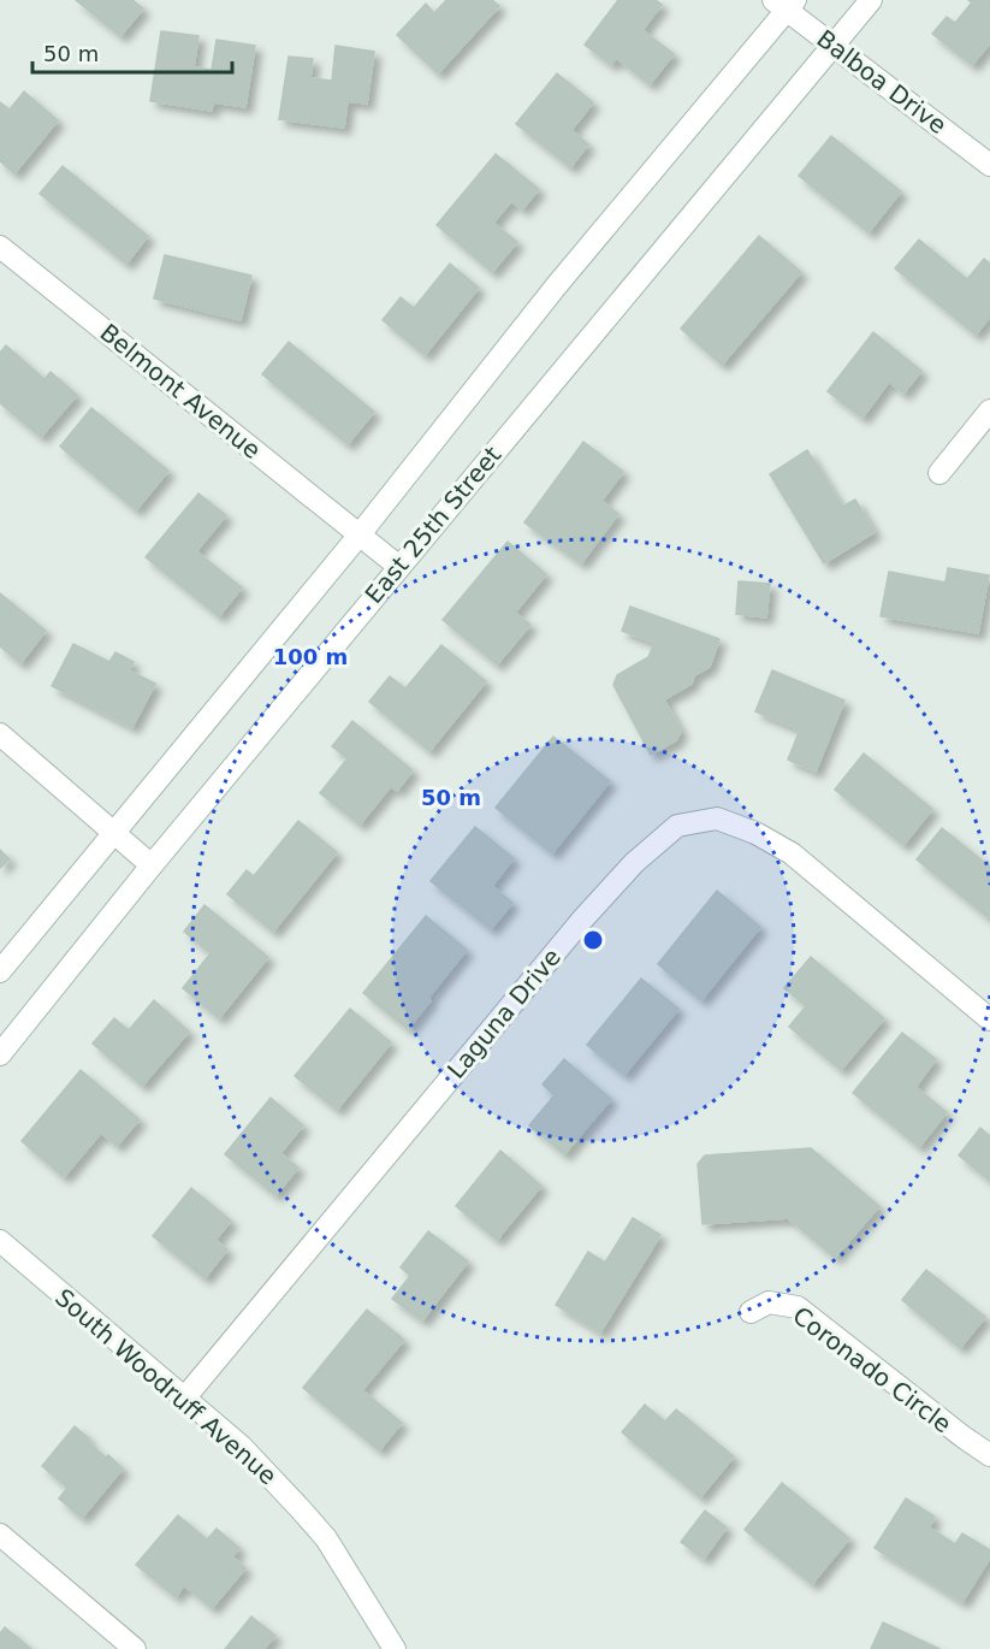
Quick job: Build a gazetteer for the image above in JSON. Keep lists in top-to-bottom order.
{
  "streets": {
    "street": [
      "Balboa Drive",
      "Belmont Avenue",
      "East 25th Street",
      "Laguna Drive",
      "Coronado Circle",
      "South Woodruff Avenue"
    ]
  },
  "crossings": [
    ["Balboa Drive", "East 25th Street"],
    ["Belmont Avenue", "East 25th Street"],
    ["Laguna Drive", "South Woodruff Avenue"]
  ],
  "scale_bar": "50 m",
  "rings": ["100 m", "50 m"]
}
